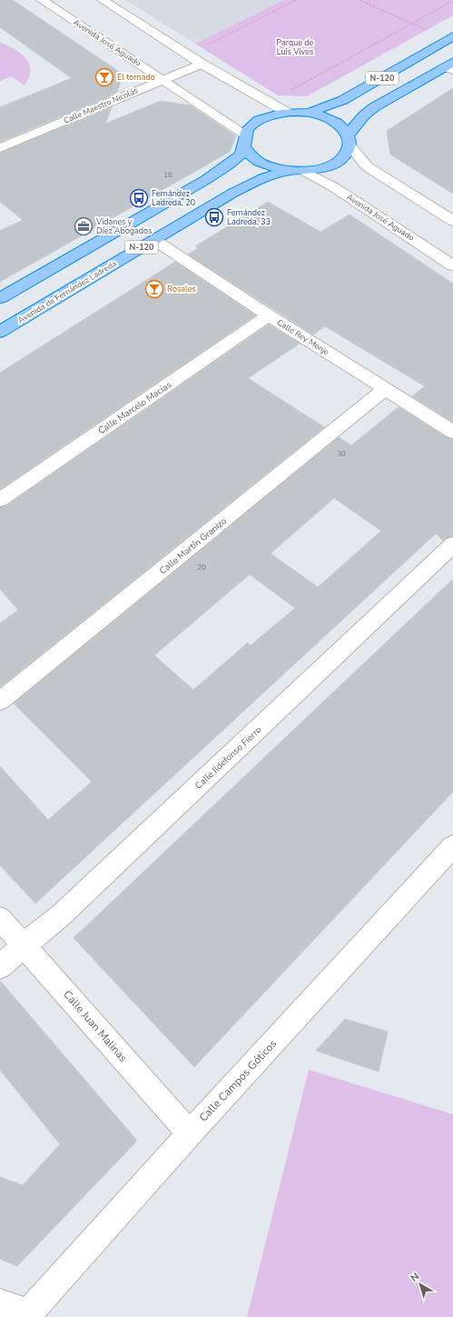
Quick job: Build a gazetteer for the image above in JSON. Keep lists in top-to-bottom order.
{
  "streets": {
    "highway": ["N-120", "Avenida de Fernández Ladreda"],
    "street": [
      "Avenida José Aguado",
      "Calle Maestro Nicolás",
      "Calle Rey Monje",
      "Calle Marcelo Macías",
      "Calle Martín Granizo",
      "Calle Ildefonso Fierro",
      "Calle Juan Malinas",
      "Calle Campos Góticos"
    ]
  },
  "crossings": [
    ["Avenida José Aguado", "N-120"],
    ["Avenida José Aguado", "Calle Maestro Nicolás"],
    ["Avenida José Aguado", "Avenida de Fernández Ladreda"],
    ["N-120", "Avenida de Fernández Ladreda"],
    ["Avenida de Fernández Ladreda", "Calle Rey Monje"],
    ["Calle Rey Monje", "Calle Marcelo Macías"],
    ["Calle Rey Monje", "Calle Martín Granizo"],
    ["Calle Ildefonso Fierro", "Calle Juan Malinas"],
    ["Calle Juan Malinas", "Calle Campos Góticos"]
  ],
  "parks": ["Parque de Luis Vives"],
  "places": {
    "bar": ["El tornado", "Rosales"],
    "bus stop": ["Fernández Ladreda, 20", "Fernández Ladreda, 33"],
    "office": ["Vidanes y Díez Abogados"]
  },
  "house_numbers": ["18", "30", "20"],
  "north": "top left"
}
